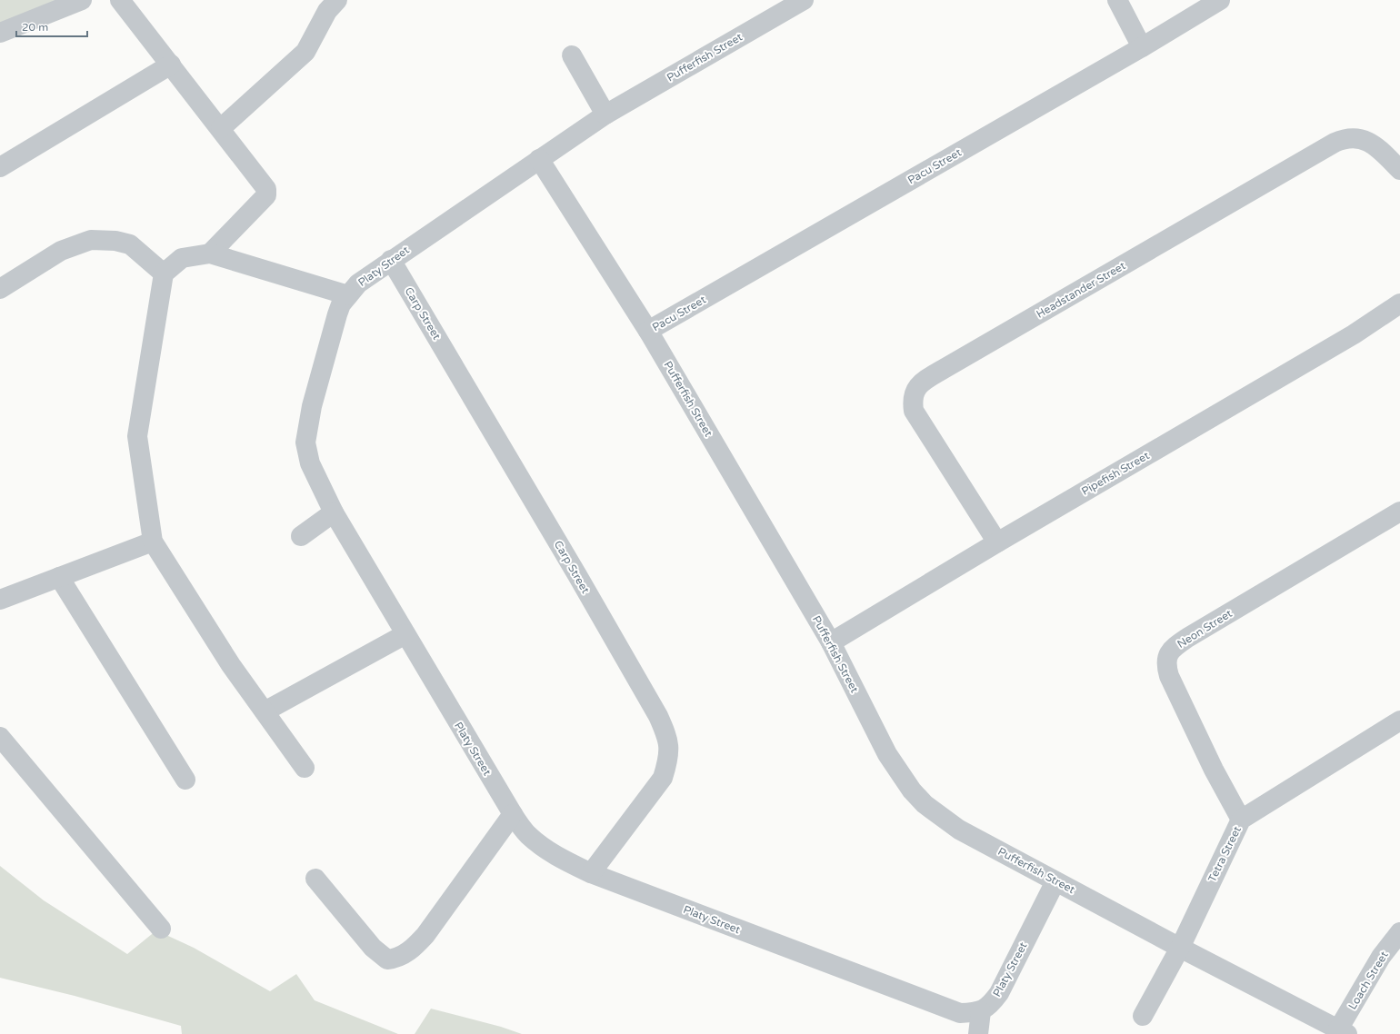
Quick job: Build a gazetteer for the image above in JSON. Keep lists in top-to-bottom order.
{
  "streets": {
    "street": [
      "Pufferfish Street",
      "Pacu Street",
      "Platy Street",
      "Headstander Street",
      "Carp Street",
      "Pipefish Street",
      "Neon Street",
      "Tetra Street",
      "Loach Street"
    ]
  },
  "crossings": [
    ["Pufferfish Street", "Pacu Street"],
    ["Pufferfish Street", "Platy Street"],
    ["Pufferfish Street", "Pipefish Street"],
    ["Pufferfish Street", "Tetra Street"],
    ["Pufferfish Street", "Loach Street"],
    ["Platy Street", "Carp Street"],
    ["Headstander Street", "Pipefish Street"],
    ["Neon Street", "Tetra Street"]
  ],
  "scale_bar": "20 m"
}
